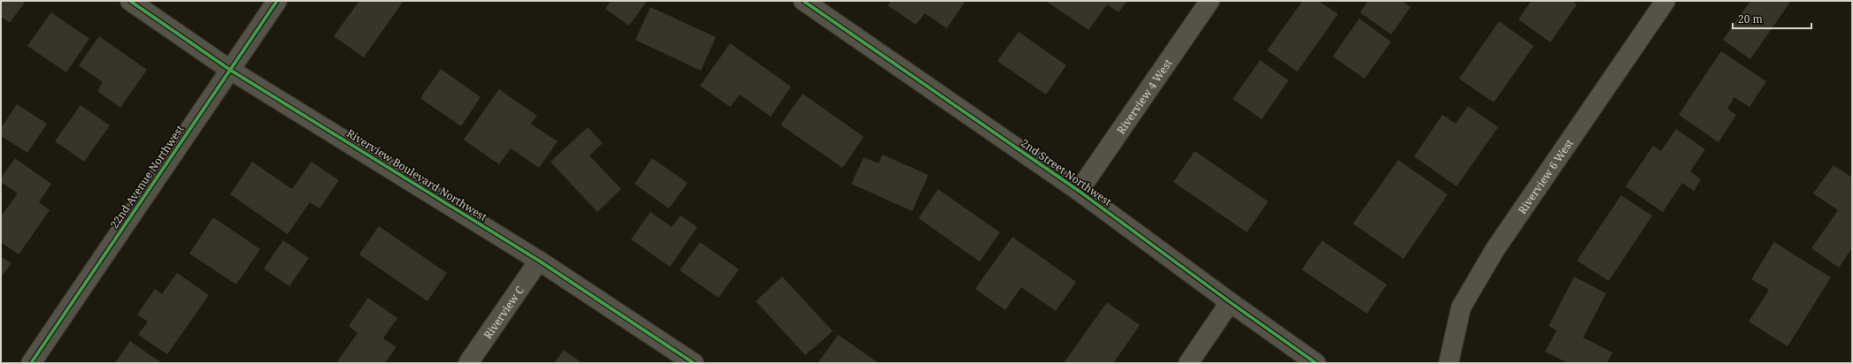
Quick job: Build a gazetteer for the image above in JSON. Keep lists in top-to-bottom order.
{
  "streets": {
    "street": [
      "Riverview 4 West",
      "2nd Street Northwest",
      "Riverview Boulevard Northwest",
      "22nd Avenue Northwest",
      "Riverview 6 West",
      "Riverview C"
    ]
  },
  "crossings": [
    ["Riverview 4 West", "2nd Street Northwest"],
    ["Riverview Boulevard Northwest", "22nd Avenue Northwest"],
    ["Riverview Boulevard Northwest", "Riverview C"]
  ],
  "scale_bar": "20 m"
}
